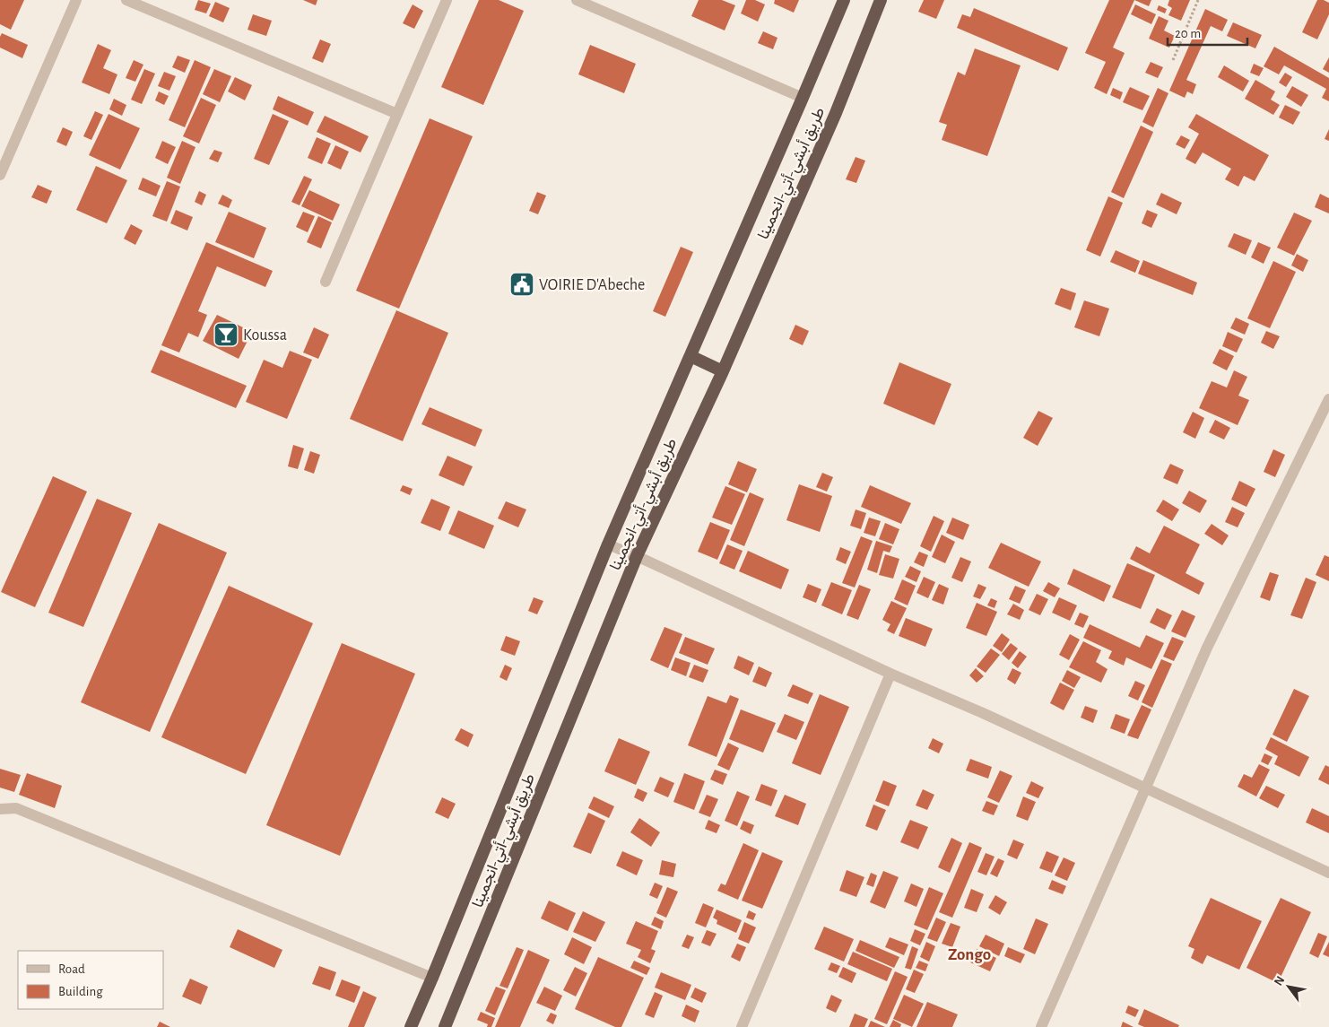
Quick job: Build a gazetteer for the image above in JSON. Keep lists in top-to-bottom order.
{
  "streets": {
    "highway": ["طريق أبشي-أتي-انجمينا"]
  },
  "districts": ["Zongo"],
  "places": {
    "public building": ["VOIRIE D'Abeche"],
    "bar": ["Koussa"]
  },
  "legend": ["Road", "Building"],
  "scale_bar": "20 m",
  "north": "top left"
}
